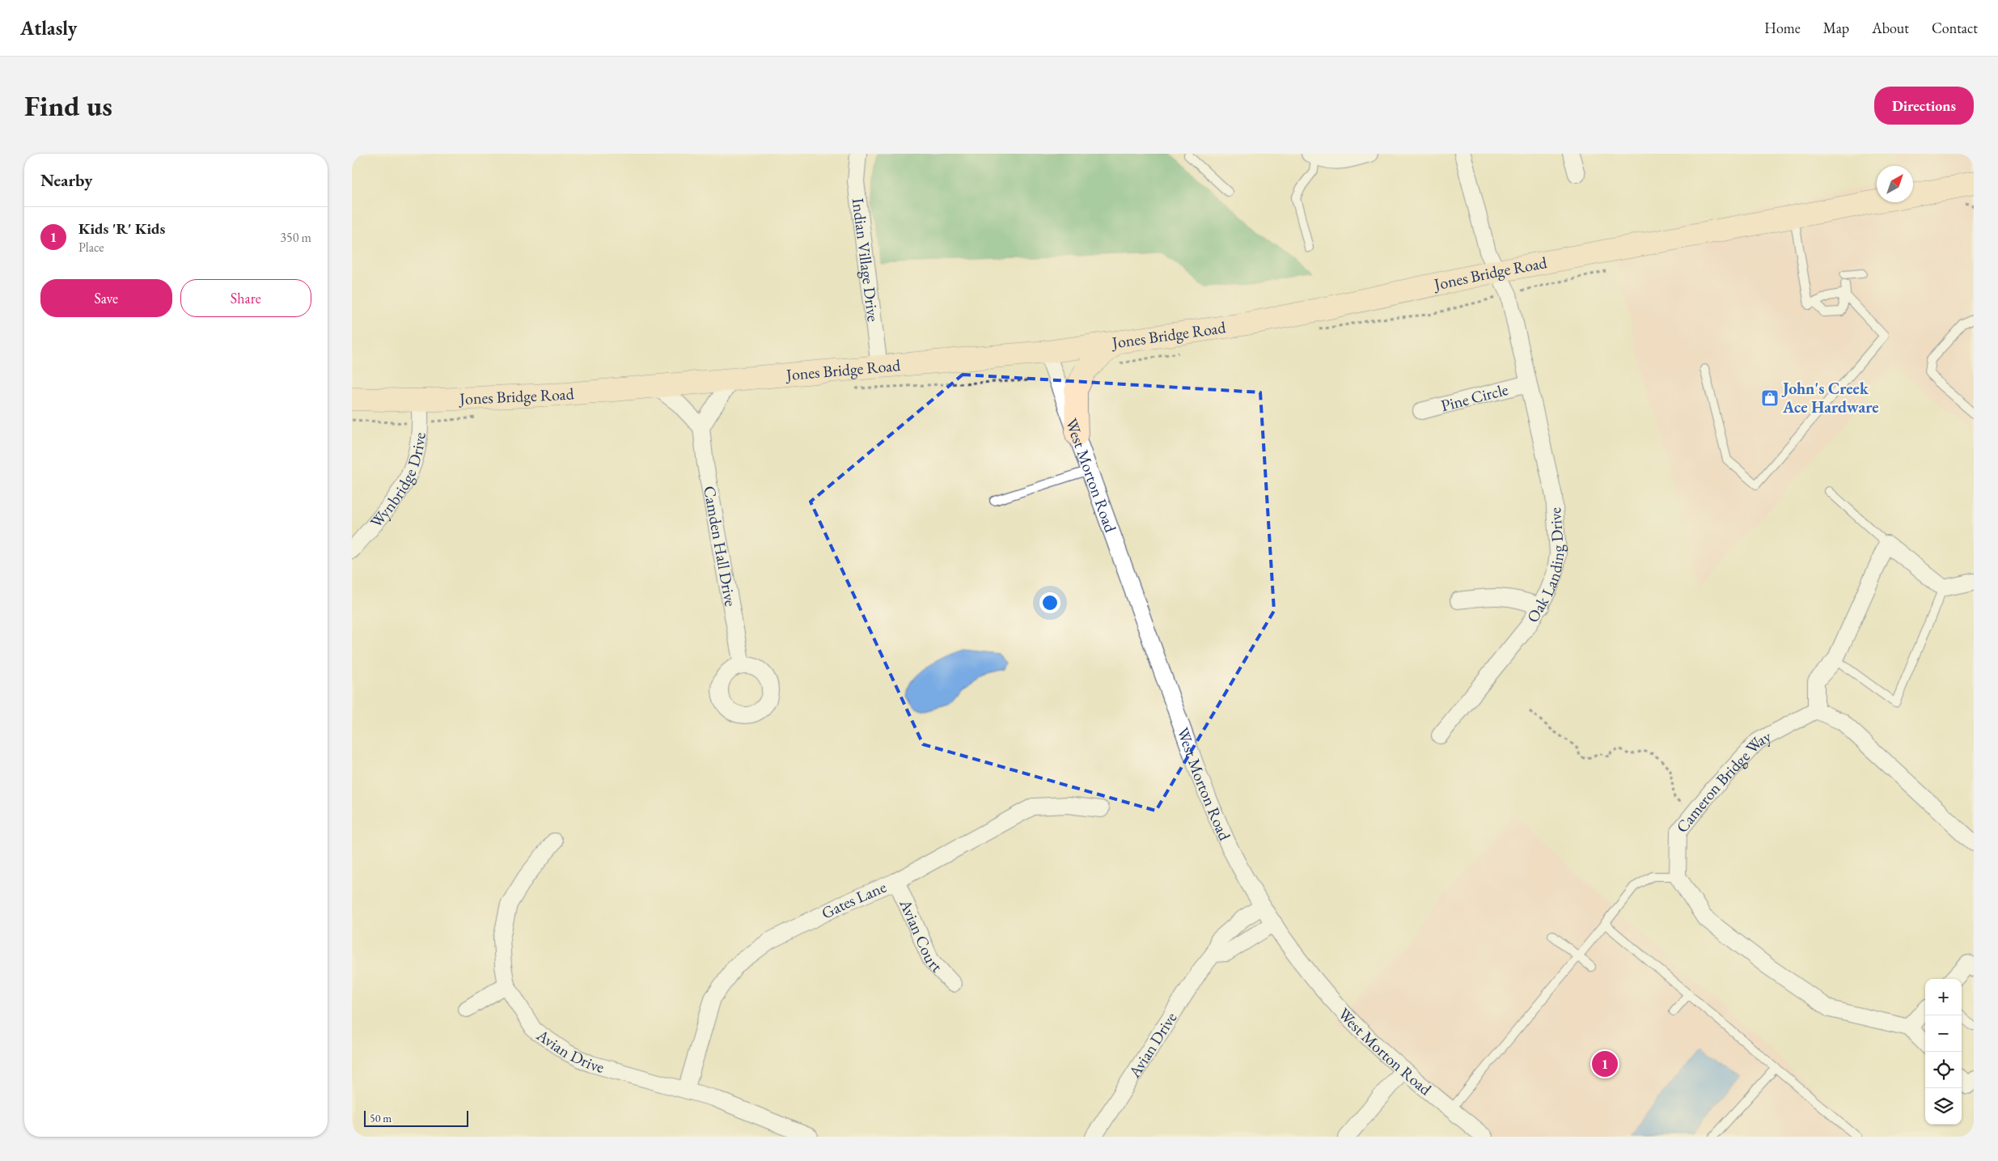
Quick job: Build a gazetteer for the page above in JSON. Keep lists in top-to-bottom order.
{
  "streets": {
    "main road": ["Jones Bridge Road"],
    "street": [
      "Indian Village Drive",
      "Pine Circle",
      "West Morton Road",
      "Wynbridge Drive",
      "Camden Hall Drive",
      "Oak Landing Drive",
      "Cameron Bridge Way",
      "Gates Lane",
      "Avian Court",
      "Avian Drive"
    ]
  },
  "crossings": [
    ["Indian Village Drive", "Jones Bridge Road"],
    ["Jones Bridge Road", "West Morton Road"],
    ["Jones Bridge Road", "Wynbridge Drive"],
    ["Jones Bridge Road", "Oak Landing Drive"],
    ["Pine Circle", "Oak Landing Drive"],
    ["West Morton Road", "Avian Drive"],
    ["Gates Lane", "Avian Court"],
    ["Gates Lane", "Avian Drive"]
  ],
  "places": {
    "shop": ["John's Creek Ace Hardware"]
  },
  "scale_bar": "50 m",
  "north": "top right",
  "page": {
    "header": "Atlasly",
    "nav": [
      "Home",
      "Map",
      "About",
      "Contact"
    ],
    "buttons": [
      "Directions",
      ["Save", "Share"]
    ],
    "title": "Find us",
    "heading": "Nearby",
    "list": [
      {
        "mark": "1",
        "name": "Kids 'R' Kids",
        "note": "Place",
        "value": "350 m"
      }
    ],
    "map_buttons": ["+", "−"],
    "pins": "1",
    "scale": "50 m"
  }
}
